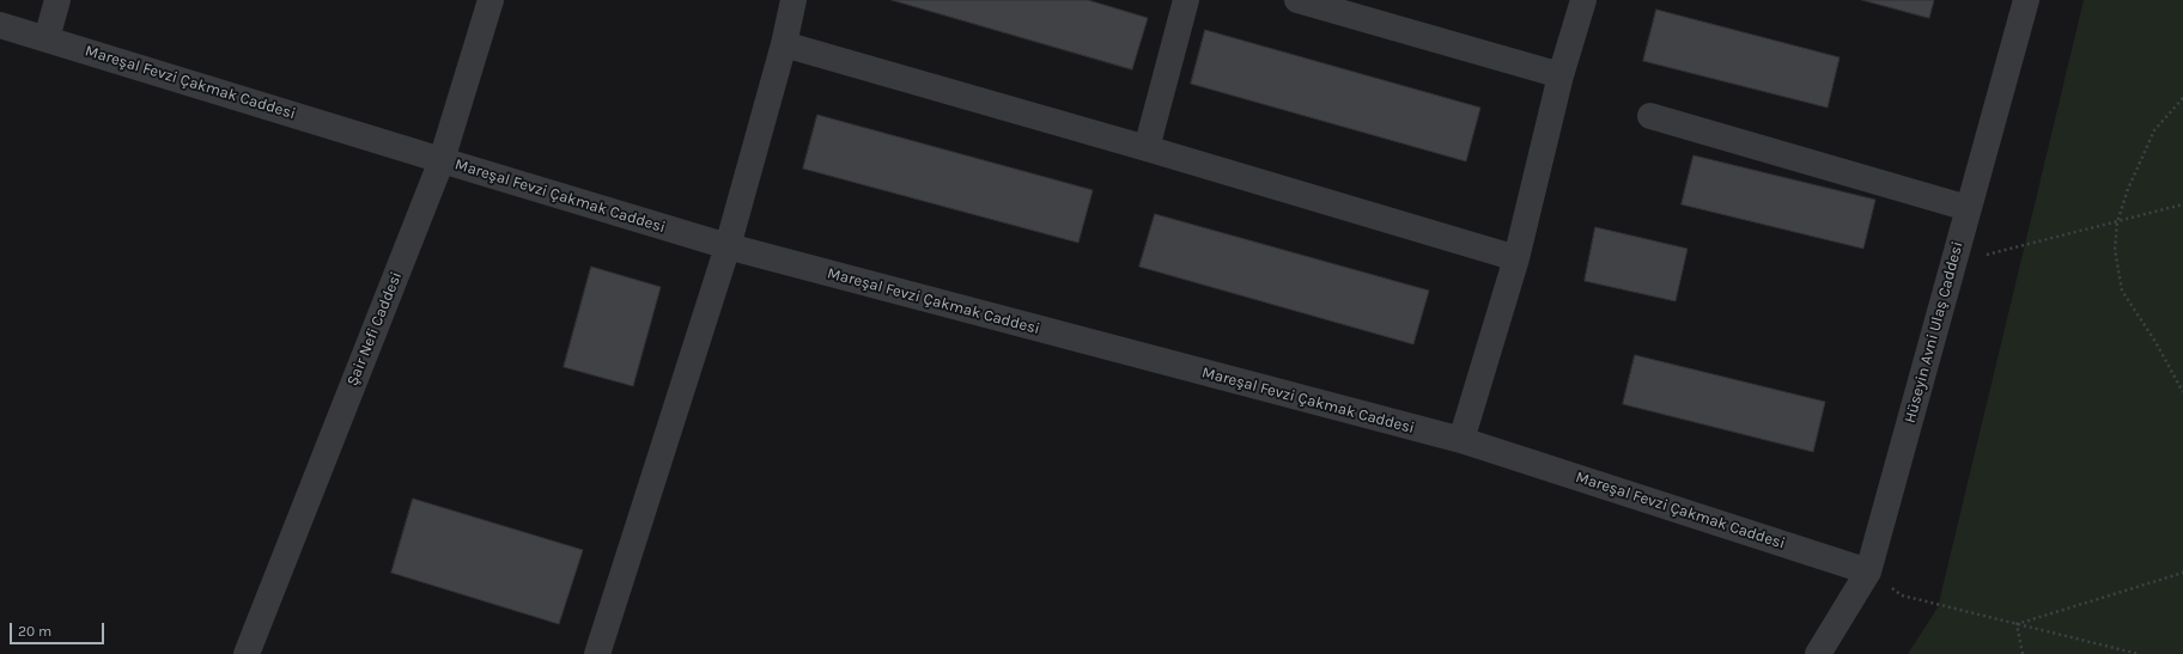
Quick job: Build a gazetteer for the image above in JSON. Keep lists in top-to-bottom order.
{
  "streets": {
    "street": ["Mareşal Fevzi Çakmak Caddesi", "Şair Nefi Caddesi", "Hüseyin Avni Ulaş Caddesi"]
  },
  "crossings": [
    ["Mareşal Fevzi Çakmak Caddesi", "Şair Nefi Caddesi"],
    ["Mareşal Fevzi Çakmak Caddesi", "Hüseyin Avni Ulaş Caddesi"]
  ],
  "scale_bar": "20 m"
}
